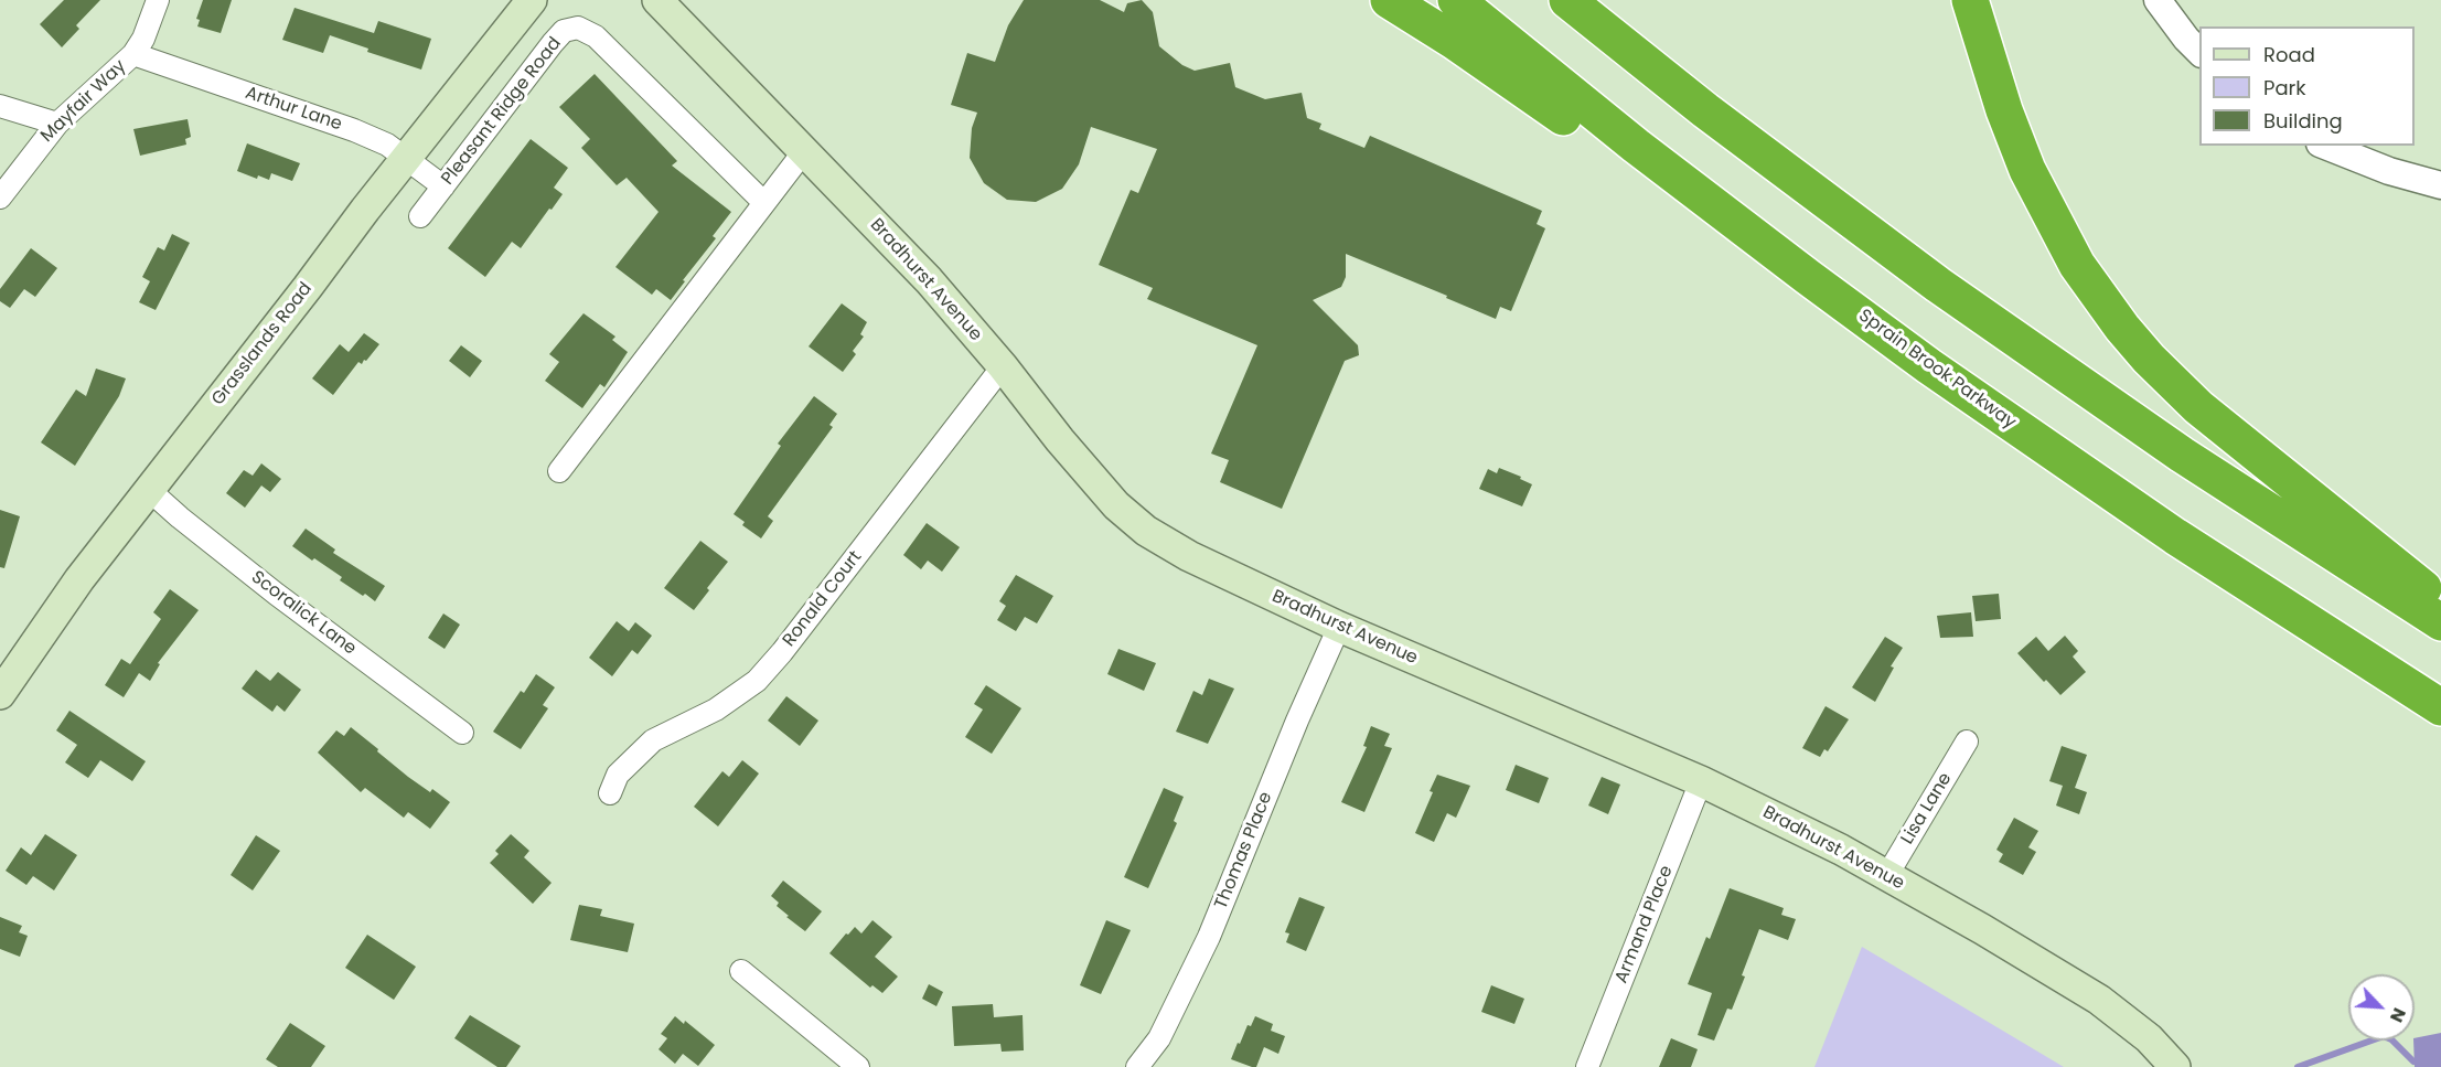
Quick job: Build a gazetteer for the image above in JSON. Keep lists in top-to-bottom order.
{
  "streets": {
    "highway": ["Sprain Brook Parkway"],
    "main road": ["Bradhurst Avenue", "Grasslands Road"],
    "street": [
      "Mayfair Way",
      "Arthur Lane",
      "Pleasant Ridge Road",
      "Ronald Court",
      "Scoralick Lane",
      "Lisa Lane",
      "Thomas Place",
      "Armand Place"
    ]
  },
  "crossings": [
    ["Mayfair Way", "Arthur Lane"],
    ["Arthur Lane", "Pleasant Ridge Road"],
    ["Arthur Lane", "Grasslands Road"],
    ["Bradhurst Avenue", "Ronald Court"],
    ["Bradhurst Avenue", "Lisa Lane"],
    ["Bradhurst Avenue", "Thomas Place"],
    ["Bradhurst Avenue", "Armand Place"],
    ["Grasslands Road", "Scoralick Lane"]
  ],
  "legend": ["Road", "Park", "Building"],
  "north": "bottom right"
}
